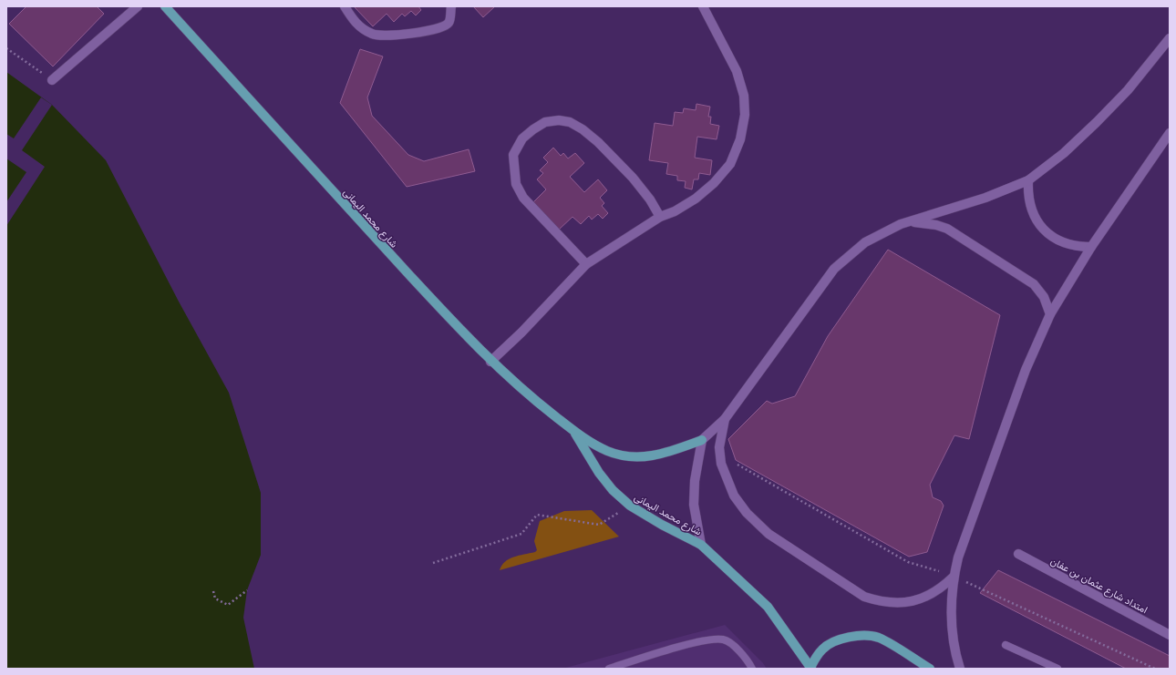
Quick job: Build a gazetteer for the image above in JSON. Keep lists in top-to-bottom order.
{
  "streets": {
    "main road": ["شارع محمد اليمانى", "امتداد شارع عثمان بن عفان"]
  }
}
